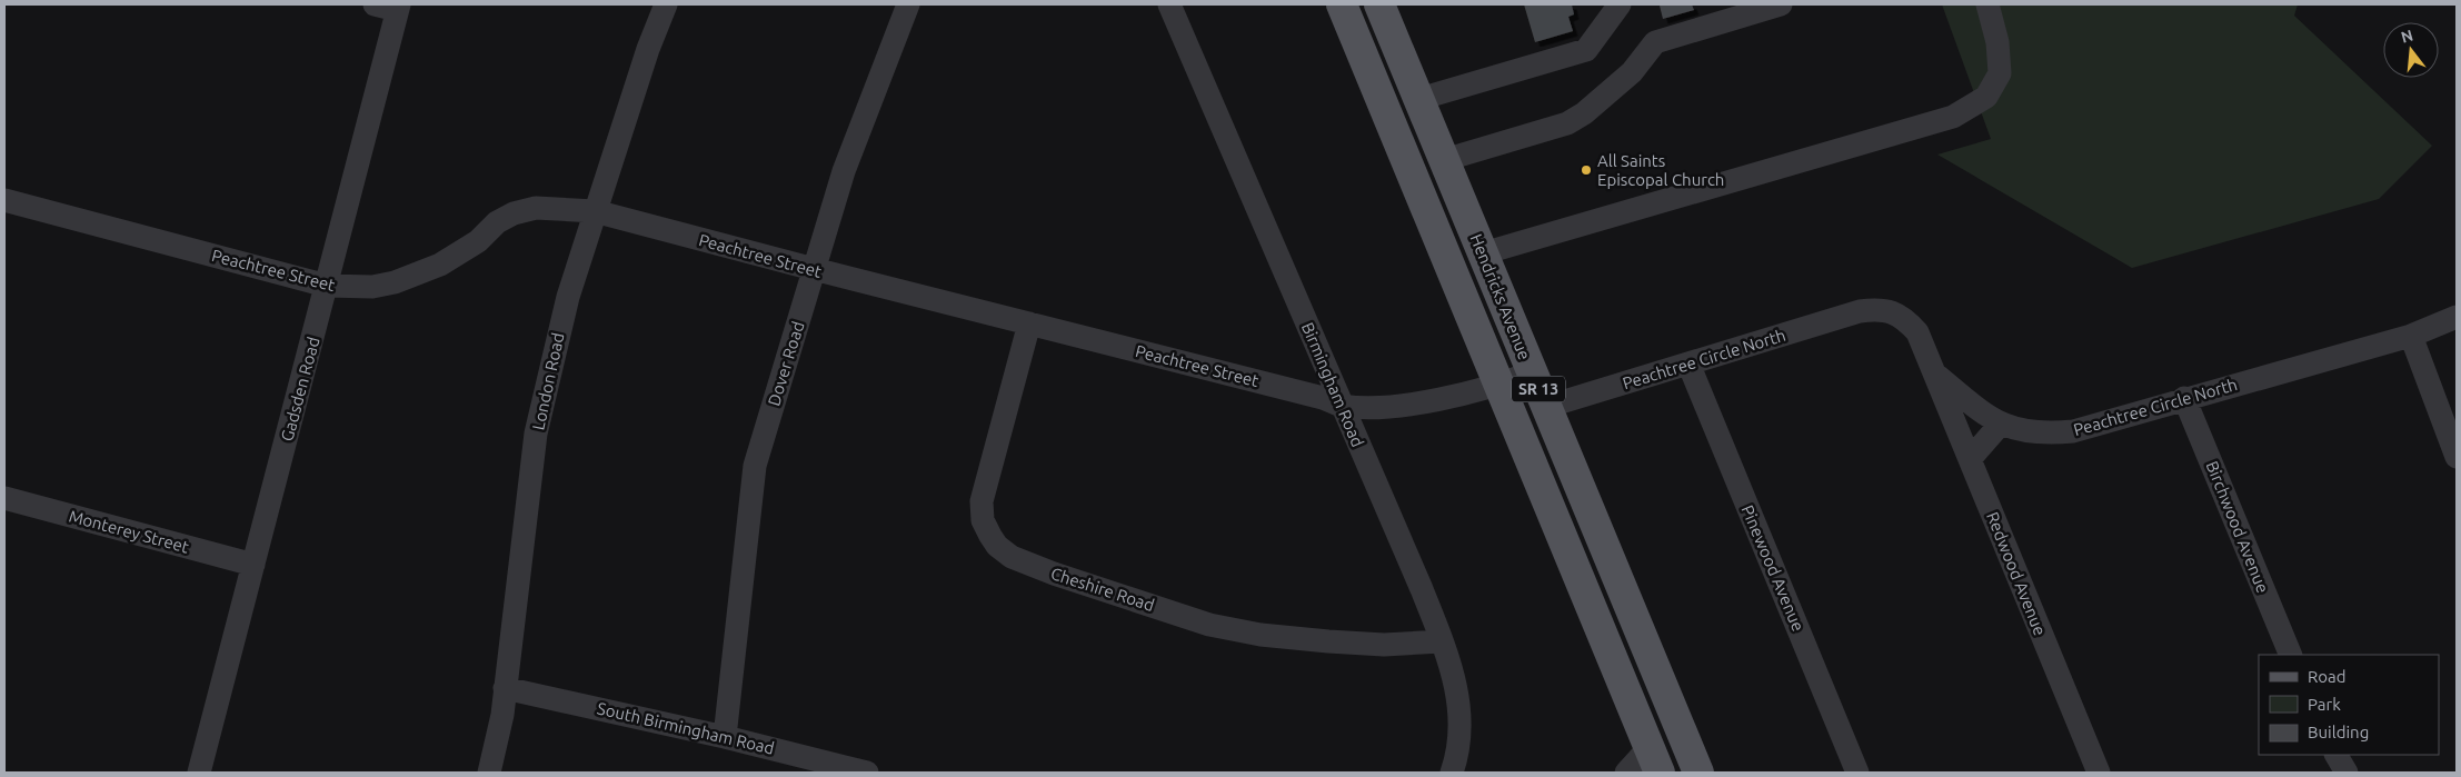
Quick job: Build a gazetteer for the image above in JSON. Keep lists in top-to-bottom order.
{
  "streets": {
    "main road": ["Hendricks Avenue", "SR 13"],
    "street": [
      "Peachtree Street",
      "Peachtree Circle North",
      "Dover Road",
      "London Road",
      "Birmingham Road",
      "Gadsden Road",
      "Birchwood Avenue",
      "Monterey Street",
      "Pinewood Avenue",
      "Redwood Avenue",
      "Cheshire Road",
      "South Birmingham Road"
    ]
  },
  "crossings": [
    ["Peachtree Street", "Hendricks Avenue"],
    ["Peachtree Street", "Dover Road"],
    ["Peachtree Street", "London Road"],
    ["Peachtree Street", "Birmingham Road"],
    ["Peachtree Street", "Gadsden Road"],
    ["Peachtree Street", "Cheshire Road"],
    ["Hendricks Avenue", "Peachtree Circle North"],
    ["Peachtree Circle North", "Birchwood Avenue"],
    ["Peachtree Circle North", "Pinewood Avenue"],
    ["Peachtree Circle North", "Redwood Avenue"],
    ["Dover Road", "South Birmingham Road"],
    ["London Road", "South Birmingham Road"],
    ["Birmingham Road", "Cheshire Road"],
    ["Gadsden Road", "Monterey Street"]
  ],
  "places": ["All Saints Episcopal Church"],
  "legend": ["Road", "Park", "Building"],
  "north": "top"
}
